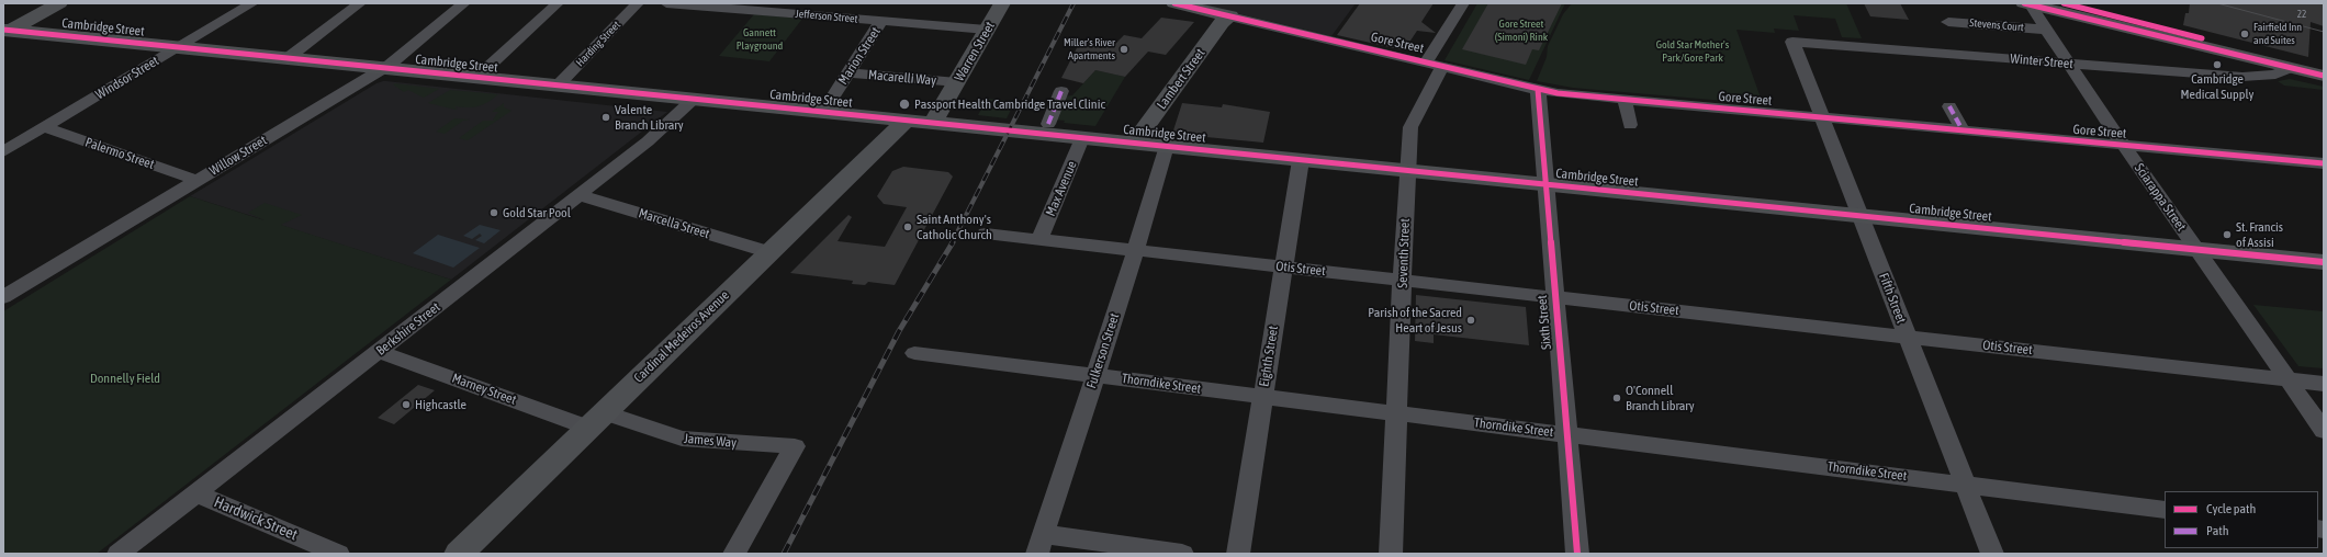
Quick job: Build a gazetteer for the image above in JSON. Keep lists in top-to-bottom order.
{
  "streets": {
    "main road": [
      "Cambridge Street",
      "Gore Street",
      "Warren Street",
      "Lambert Street",
      "Cardinal Medeiros Avenue"
    ],
    "street": [
      "Jefferson Street",
      "Stevens Court",
      "Harding Street",
      "Marion Street",
      "Winter Street",
      "Windsor Street",
      "Macarelli Way",
      "Palermo Street",
      "Willow Street",
      "Max Avenue",
      "Sciarappa Street",
      "Marcella Street",
      "Seventh Street",
      "Otis Street",
      "Fifth Street",
      "Sixth Street",
      "Berkshire Street",
      "Fulkerson Street",
      "Eighth Street",
      "Thorndike Street",
      "Marney Street",
      "James Way",
      "Hardwick Street"
    ]
  },
  "crossings": [
    ["Jefferson Street", "Warren Street"],
    ["Jefferson Street", "Marion Street"],
    ["Stevens Court", "Sciarappa Street"],
    ["Cambridge Street", "Harding Street"],
    ["Cambridge Street", "Warren Street"],
    ["Cambridge Street", "Marion Street"],
    ["Cambridge Street", "Windsor Street"],
    ["Cambridge Street", "Lambert Street"],
    ["Cambridge Street", "Willow Street"],
    ["Cambridge Street", "Max Avenue"],
    ["Cambridge Street", "Sciarappa Street"],
    ["Cambridge Street", "Seventh Street"],
    ["Cambridge Street", "Fifth Street"],
    ["Cambridge Street", "Sixth Street"],
    ["Cambridge Street", "Berkshire Street"],
    ["Cambridge Street", "Cardinal Medeiros Avenue"],
    ["Cambridge Street", "Fulkerson Street"],
    ["Cambridge Street", "Eighth Street"],
    ["Gore Street", "Lambert Street"],
    ["Gore Street", "Sciarappa Street"],
    ["Gore Street", "Seventh Street"],
    ["Gore Street", "Fifth Street"],
    ["Gore Street", "Sixth Street"],
    ["Warren Street", "Macarelli Way"],
    ["Marion Street", "Macarelli Way"],
    ["Winter Street", "Sciarappa Street"],
    ["Winter Street", "Fifth Street"],
    ["Windsor Street", "Palermo Street"],
    ["Palermo Street", "Willow Street"],
    ["Max Avenue", "Otis Street"],
    ["Sciarappa Street", "Otis Street"],
    ["Marcella Street", "Berkshire Street"],
    ["Marcella Street", "Cardinal Medeiros Avenue"],
    ["Seventh Street", "Otis Street"],
    ["Seventh Street", "Thorndike Street"],
    ["Otis Street", "Fifth Street"],
    ["Otis Street", "Sixth Street"],
    ["Otis Street", "Fulkerson Street"],
    ["Otis Street", "Eighth Street"],
    ["Fifth Street", "Thorndike Street"],
    ["Sixth Street", "Thorndike Street"],
    ["Berkshire Street", "Marney Street"],
    ["Berkshire Street", "Hardwick Street"],
    ["Cardinal Medeiros Avenue", "Marney Street"],
    ["Cardinal Medeiros Avenue", "James Way"],
    ["Fulkerson Street", "Thorndike Street"],
    ["Eighth Street", "Thorndike Street"],
    ["Marney Street", "James Way"]
  ],
  "parks": [
    "Gore Street (Simoni) Rink",
    "Gannett Playground",
    "Gold Star Mother's Park/Gore Park",
    "Donnelly Field"
  ],
  "places": [
    "Fairfield Inn and Suites",
    "Miller's River Apartments",
    "Cambridge Medical Supply",
    "Passport Health Cambridge Travel Clinic",
    "Valente Branch Library",
    "Gold Star Pool",
    "Saint Anthony's Catholic Church",
    "St. Francis of Assisi",
    "Parish of the Sacred Heart of Jesus",
    "O'Connell Branch Library",
    "Highcastle"
  ],
  "house_numbers": ["22"],
  "legend": ["Cycle path", "Path"]
}
